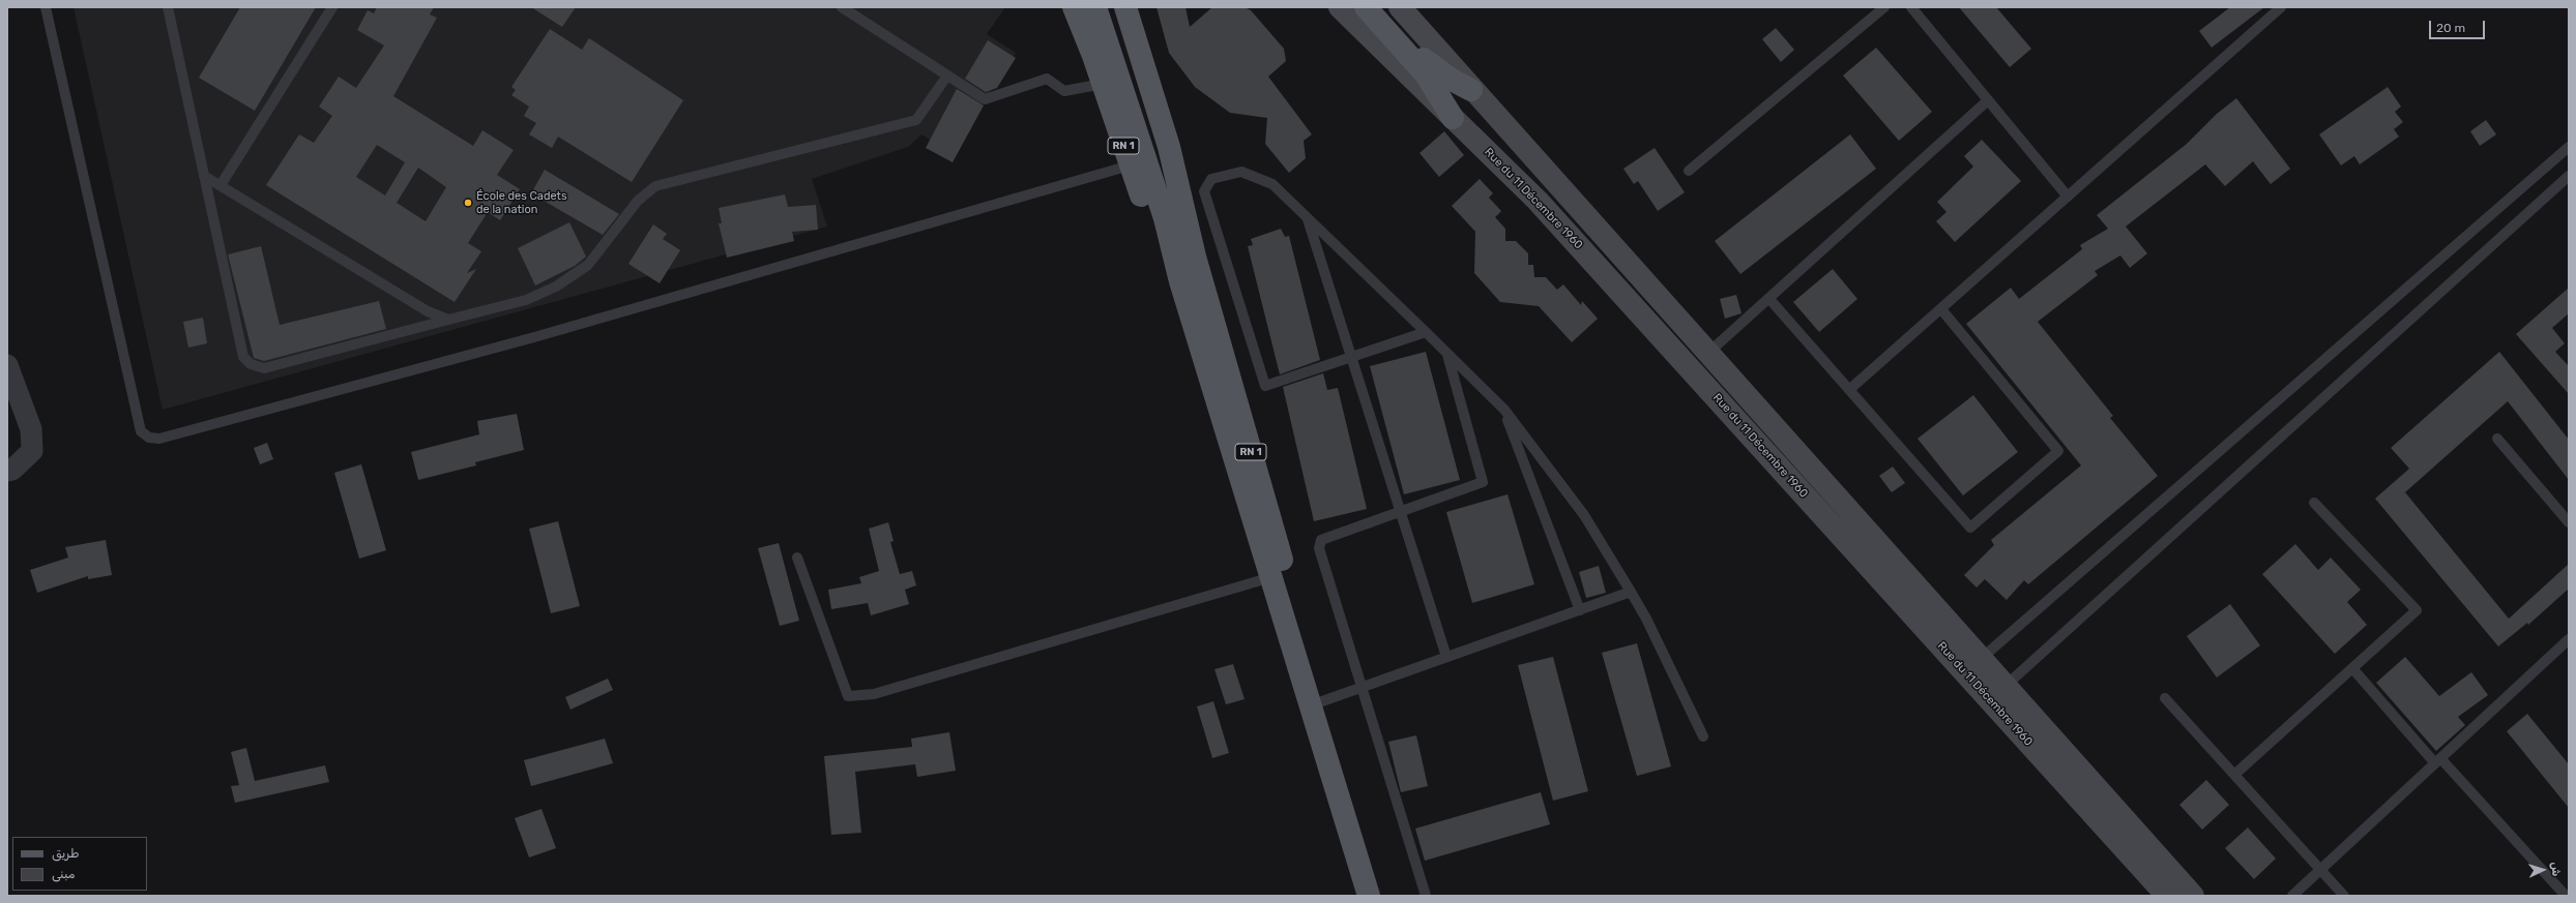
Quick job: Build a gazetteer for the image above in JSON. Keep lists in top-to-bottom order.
{
  "streets": {
    "main road": ["RN 1", "Rue du 11 Décembre 1960"]
  },
  "places": ["École des Cadets de la nation"],
  "legend": ["طريق", "مبنى"],
  "scale_bar": "20 m",
  "north": "right"
}
